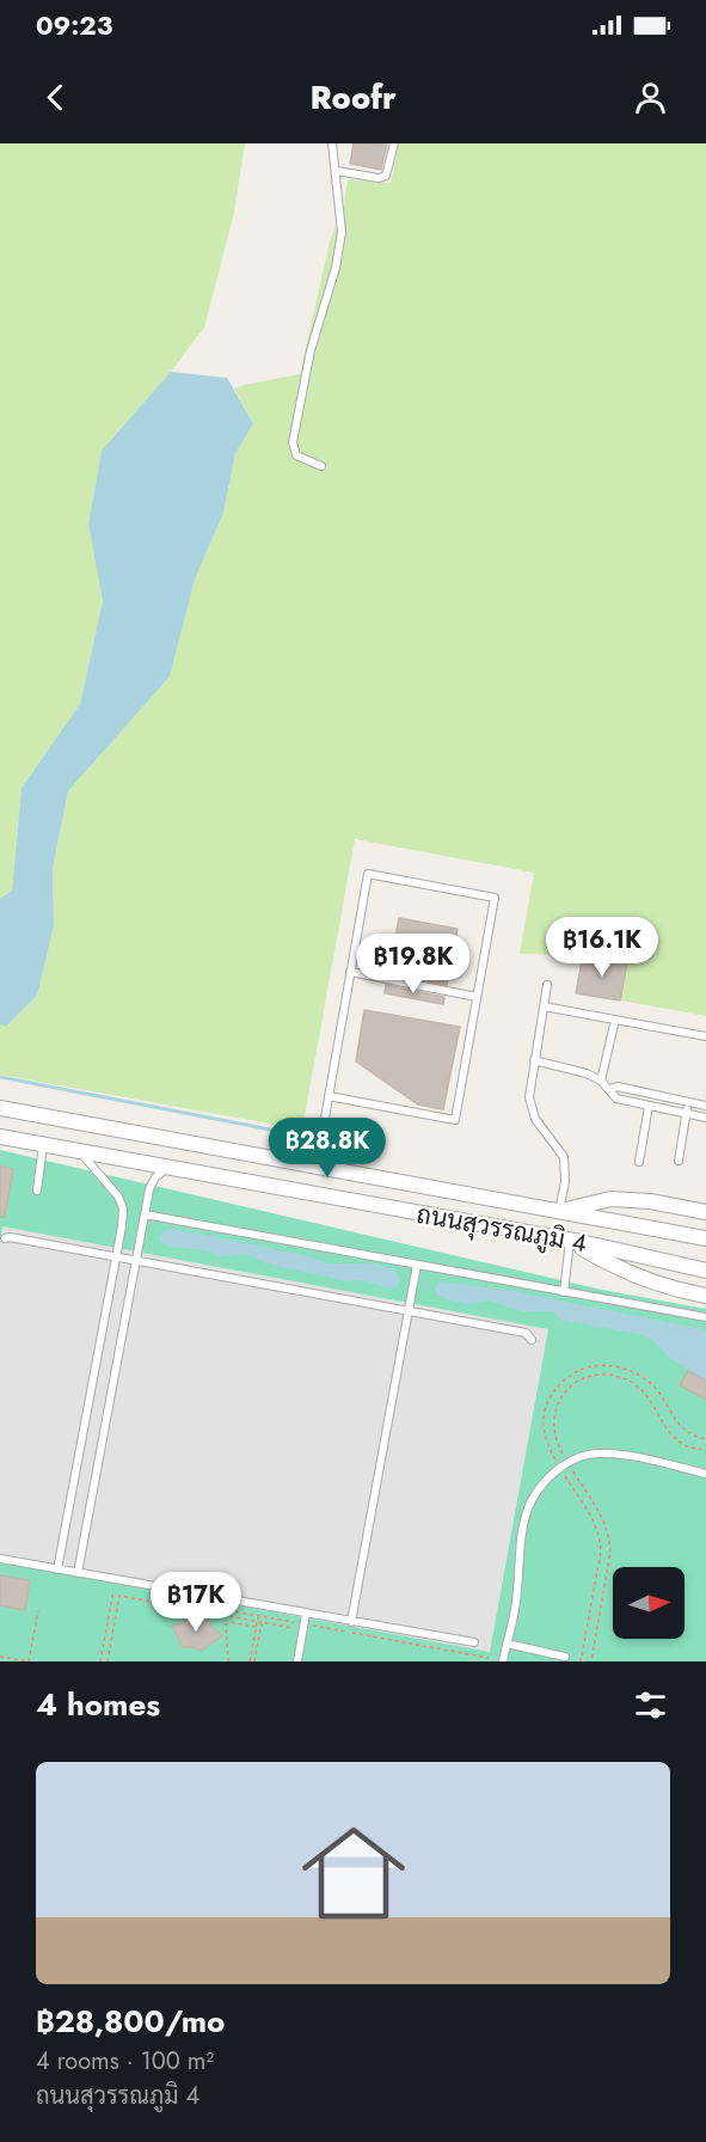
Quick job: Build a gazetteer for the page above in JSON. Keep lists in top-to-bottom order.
{
  "streets": {
    "street": ["ถนนสุวรรณภูมิ 4"]
  },
  "north": "right",
  "page": {
    "status": "09:23",
    "header": "Roofr",
    "price": [
      "฿16.1K",
      "฿19.8K",
      "฿28.8K",
      "฿17K"
    ],
    "heading": "4 homes",
    "list": [
      {
        "name": "฿28,800/mo",
        "note": "4 rooms · 100 m² · ถนนสุวรรณภูมิ 4"
      }
    ]
  }
}
